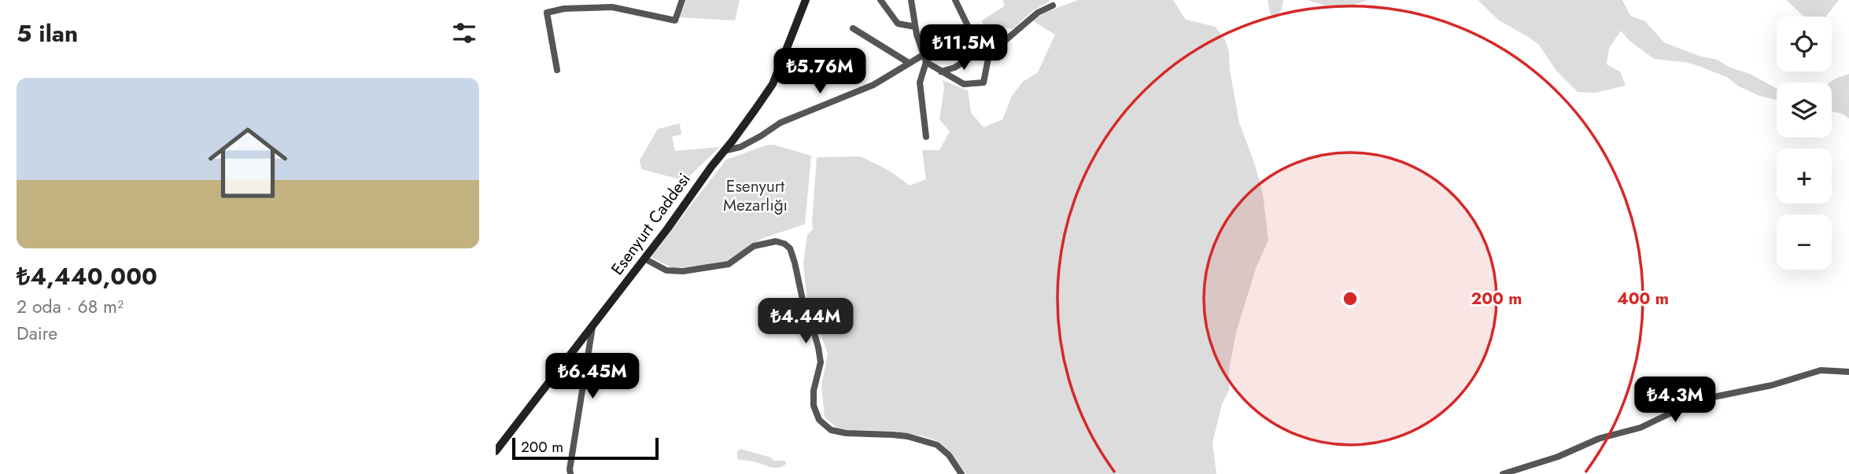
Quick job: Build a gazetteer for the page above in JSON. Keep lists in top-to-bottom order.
{
  "streets": {
    "street": ["Esenyurt Caddesi"]
  },
  "parks": ["Esenyurt Mezarlığı"],
  "scale_bar": "200 m",
  "page": {
    "heading": "5 ilan",
    "map_buttons": ["+", "−"],
    "price": [
      "₺11.5M",
      "₺5.76M",
      "₺4.44M",
      "₺6.45M",
      "₺4.3M"
    ],
    "list": [
      {
        "name": "₺4,440,000",
        "note": "2 oda · 68 m² · Daire"
      }
    ],
    "scale": "200 m"
  },
  "rings": ["200 m", "400 m"]
}
